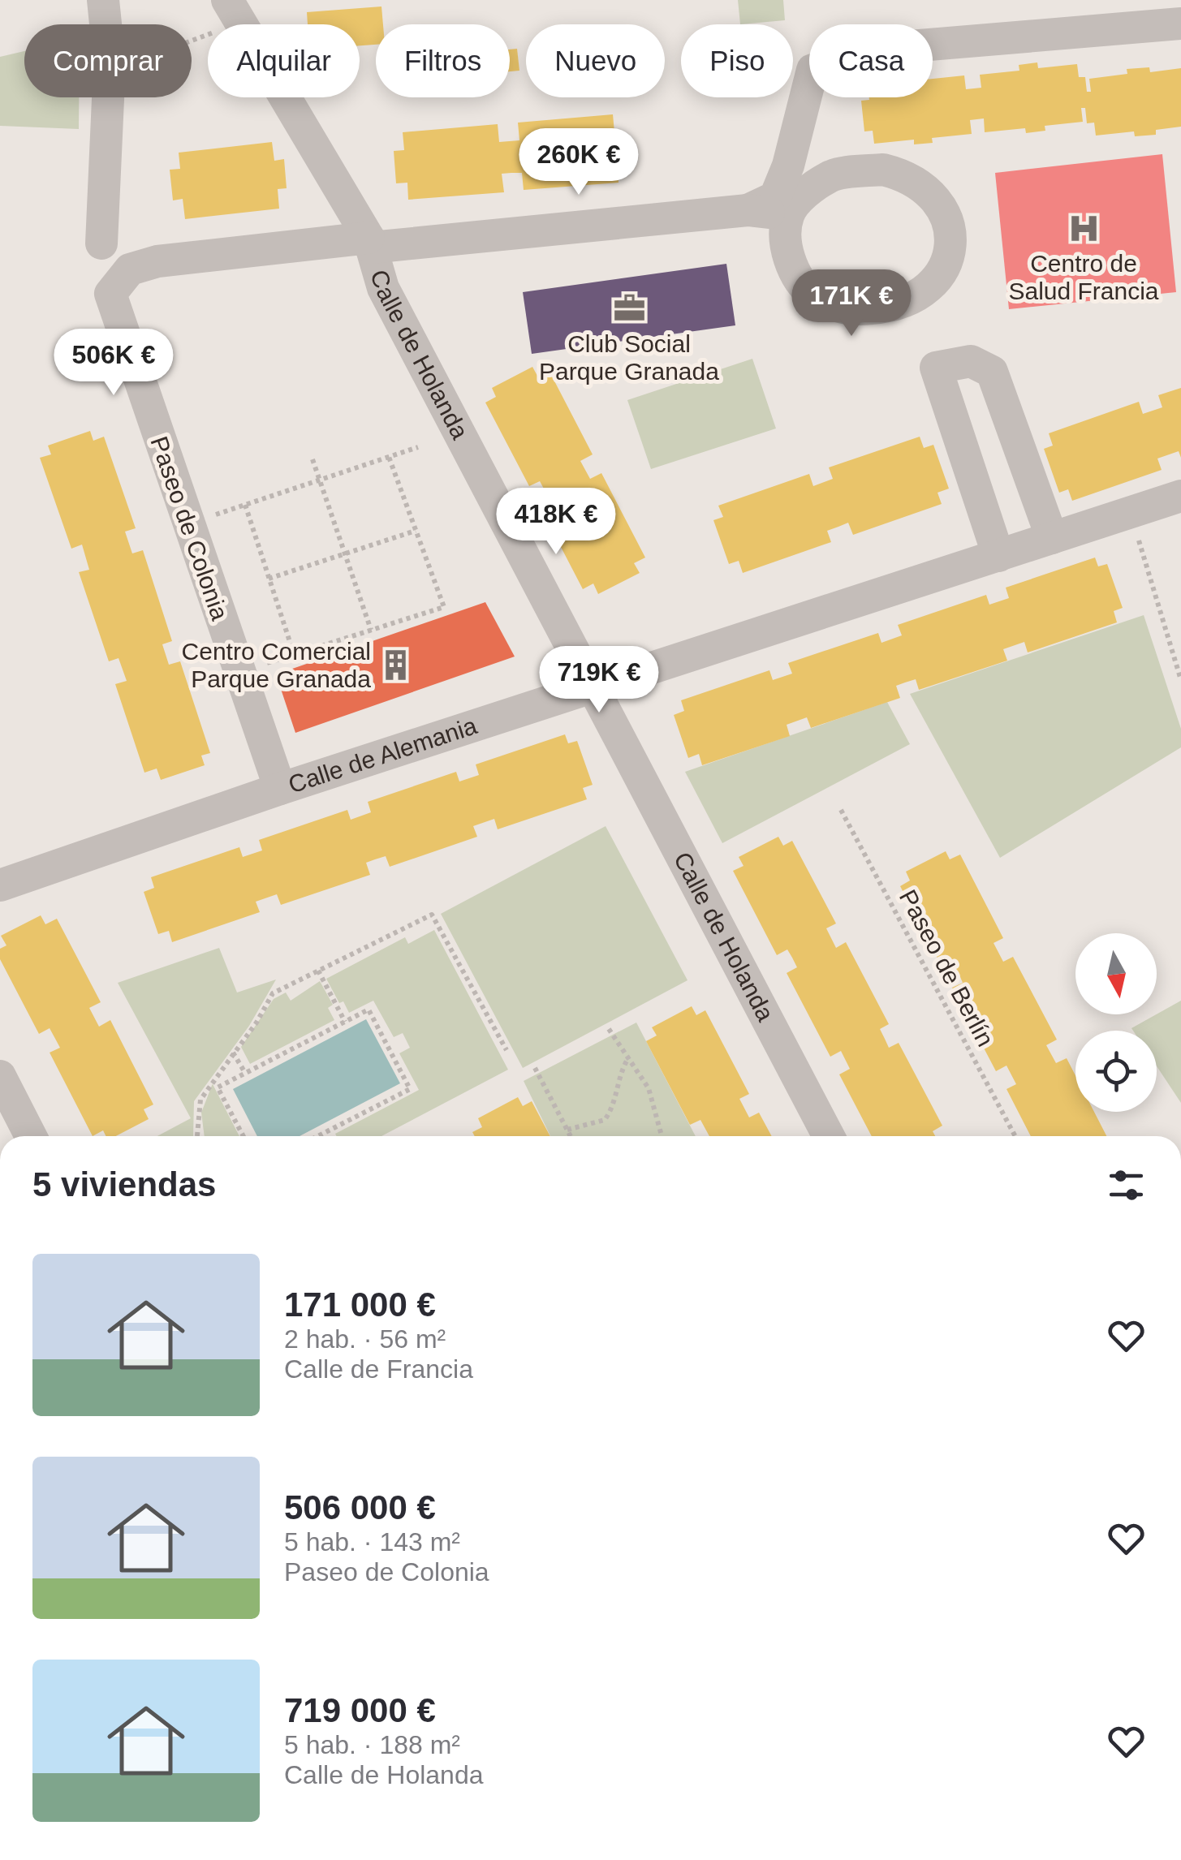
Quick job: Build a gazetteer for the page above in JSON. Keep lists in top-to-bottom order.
{
  "streets": {
    "street": ["Calle de Holanda", "Paseo de Colonia", "Calle de Alemania"],
    "path": ["Paseo de Berlín"]
  },
  "crossings": [
    ["Calle de Holanda", "Paseo de Colonia"],
    ["Calle de Holanda", "Calle de Alemania"],
    ["Paseo de Colonia", "Calle de Alemania"]
  ],
  "places": {
    "hospital": ["Centro de Salud Francia"],
    "office": ["Club Social Parque Granada"],
    "building": ["Centro Comercial Parque Granada"]
  },
  "north": "bottom",
  "page": {
    "chip": [
      "Comprar",
      "Alquilar",
      "Filtros",
      "Nuevo",
      "Piso",
      "Casa"
    ],
    "price": [
      "260K €",
      "171K €",
      "506K €",
      "418K €",
      "719K €"
    ],
    "heading": "5 viviendas",
    "list": [
      {
        "name": "171 000 €",
        "note": "2 hab. · 56 m² · Calle de Francia"
      },
      {
        "name": "506 000 €",
        "note": "5 hab. · 143 m² · Paseo de Colonia"
      },
      {
        "name": "719 000 €",
        "note": "5 hab. · 188 m² · Calle de Holanda"
      }
    ]
  }
}
